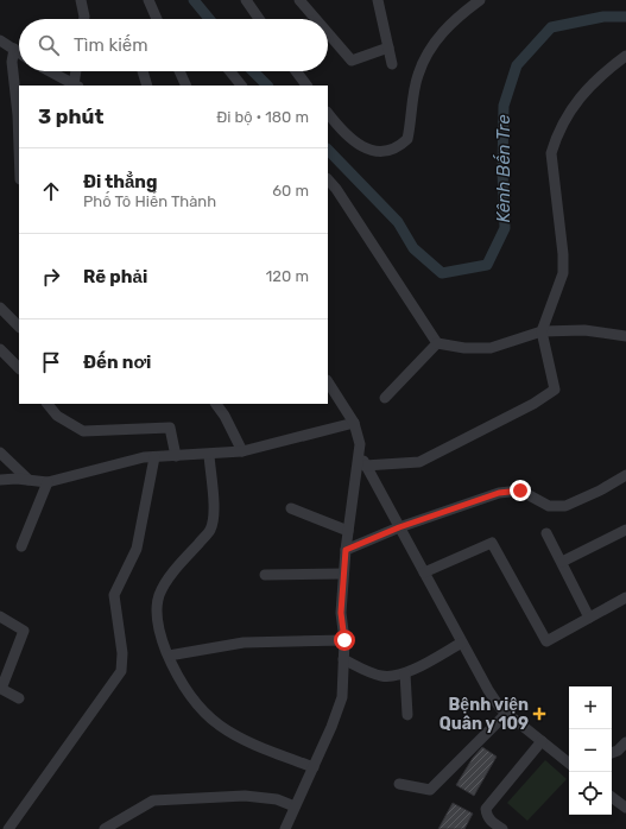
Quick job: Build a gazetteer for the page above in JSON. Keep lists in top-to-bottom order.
{
  "water": ["Kênh Bến Tre"],
  "places": {
    "health": ["Bệnh viện Quân y 109"]
  },
  "page": {
    "search": "Tìm kiếm",
    "heading": ["3 phút", "Đi bộ · 180 m"],
    "list": [
      ["Đi thẳng", "Phố Tô Hiến Thành", "60 m"],
      ["Rẽ phải", "120 m"],
      "Đến nơi"
    ],
    "map_buttons": ["+", "−"]
  }
}
